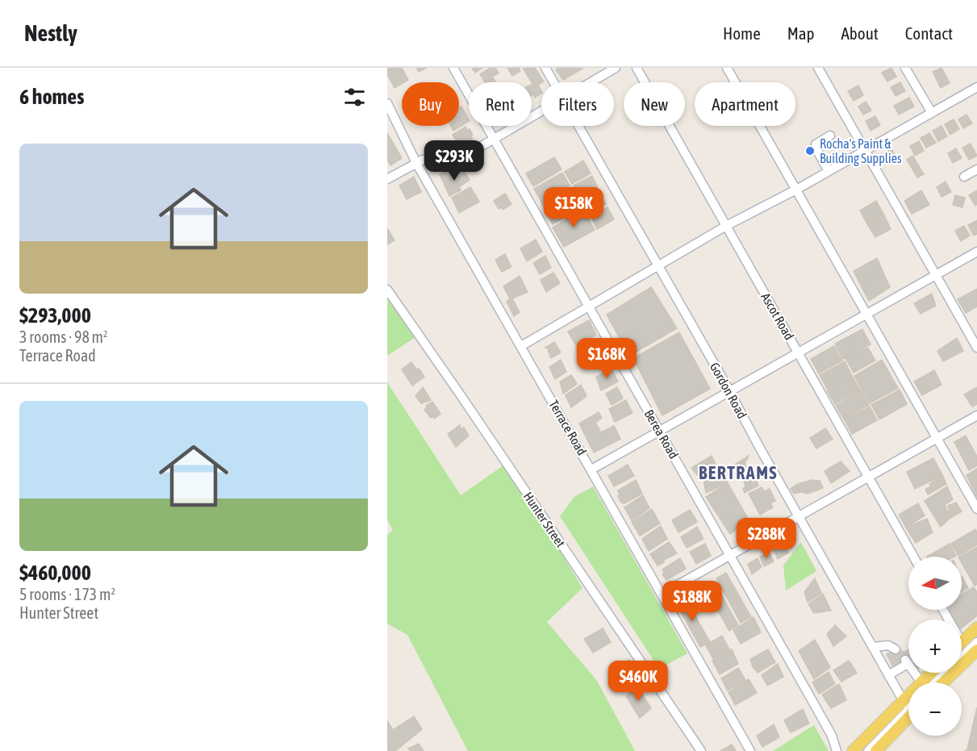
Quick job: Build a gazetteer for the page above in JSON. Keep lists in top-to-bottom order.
{
  "streets": {
    "street": [
      "Ascot Road",
      "Gordon Road",
      "Terrace Road",
      "Berea Road",
      "Hunter Street"
    ]
  },
  "districts": ["BERTRAMS"],
  "places": ["Rocha's Paint & Building Supplies"],
  "north": "left",
  "page": {
    "header": "Nestly",
    "nav": [
      "Home",
      "Map",
      "About",
      "Contact"
    ],
    "heading": "6 homes",
    "chip": [
      "Buy",
      "Rent",
      "Filters",
      "New",
      "Apartment"
    ],
    "list": [
      {
        "name": "$293,000",
        "note": "3 rooms · 98 m² · Terrace Road"
      },
      {
        "name": "$460,000",
        "note": "5 rooms · 173 m² · Hunter Street"
      }
    ],
    "price": [
      "$293K",
      "$158K",
      "$168K",
      "$288K",
      "$188K",
      "$460K"
    ],
    "map_buttons": ["+", "−"]
  }
}
